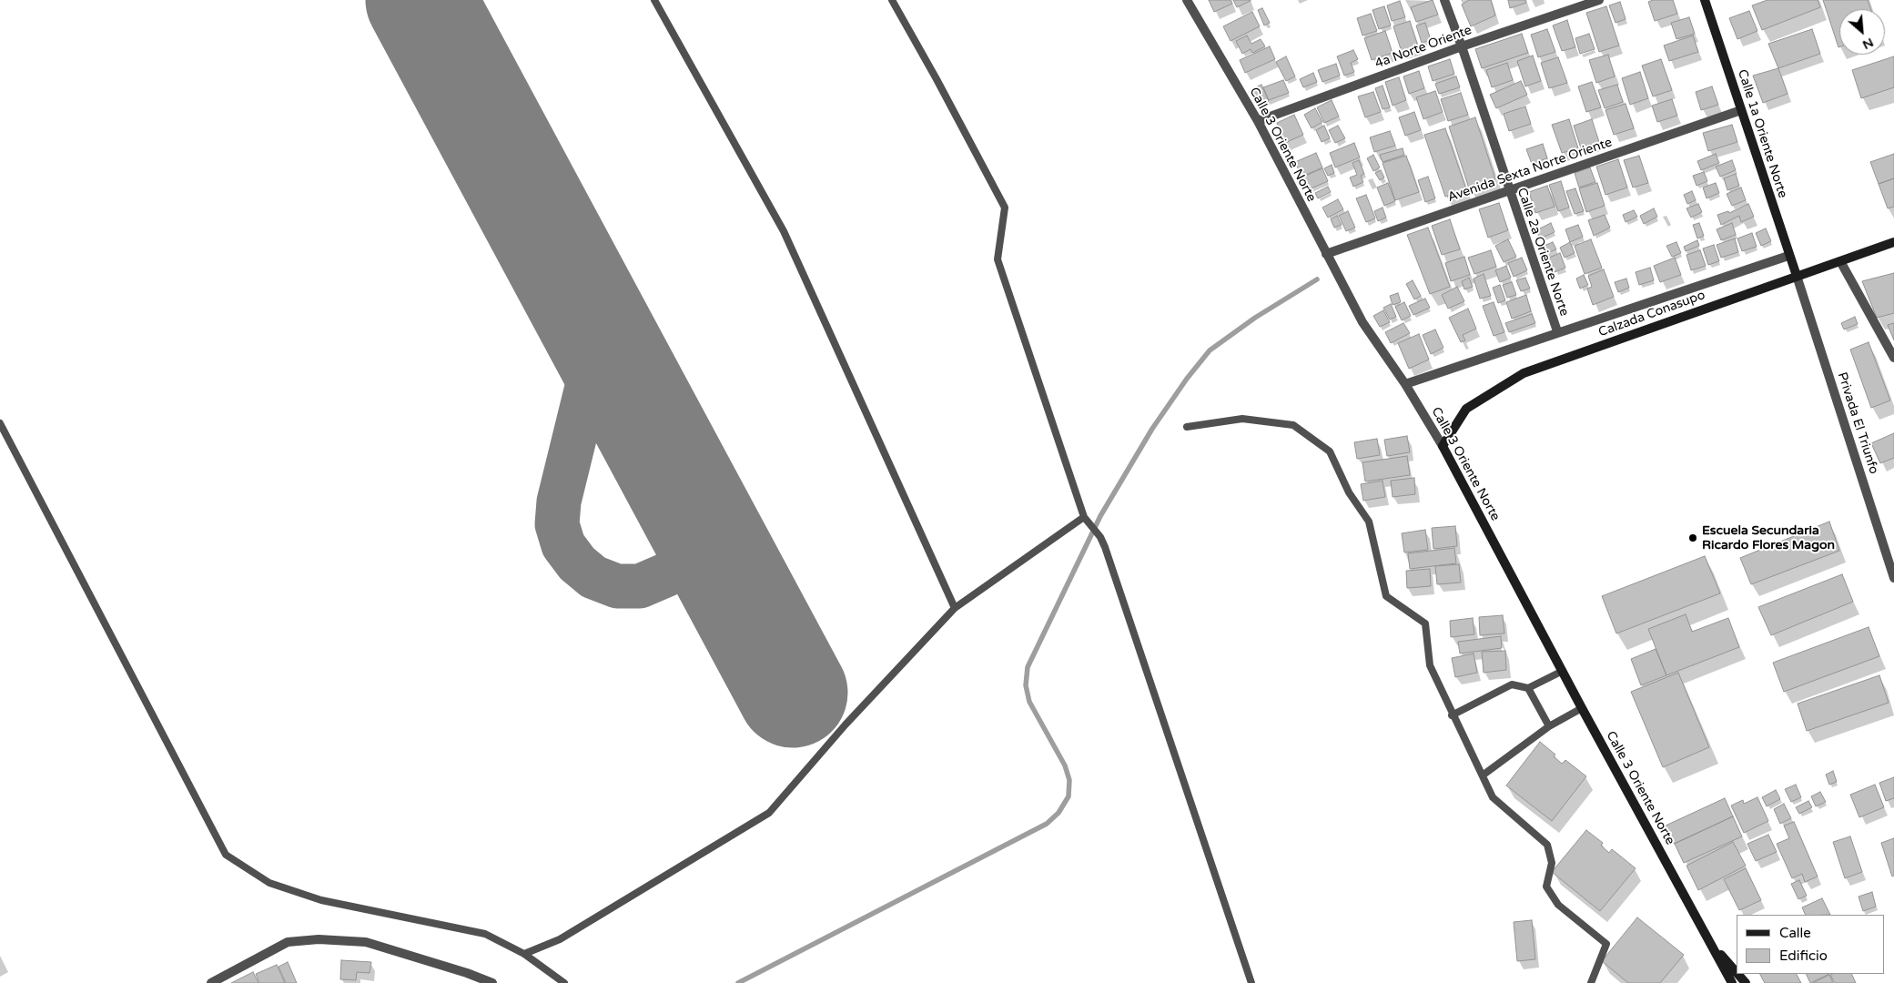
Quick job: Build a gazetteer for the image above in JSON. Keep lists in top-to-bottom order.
{
  "streets": {
    "street": [
      "4a Norte Oriente",
      "Calle 1a Oriente Norte",
      "Calle 3 Oriente Norte",
      "Avenida Sexta Norte Oriente",
      "Calle 2a Oriente Norte",
      "Calzada Conasupo",
      "Privada El Triunfo"
    ]
  },
  "crossings": [
    ["4a Norte Oriente", "Calle 3 Oriente Norte"],
    ["4a Norte Oriente", "Calle 2a Oriente Norte"],
    ["Calle 1a Oriente Norte", "Avenida Sexta Norte Oriente"],
    ["Calle 1a Oriente Norte", "Calzada Conasupo"],
    ["Calle 1a Oriente Norte", "Privada El Triunfo"],
    ["Calle 3 Oriente Norte", "Avenida Sexta Norte Oriente"],
    ["Calle 3 Oriente Norte", "Calzada Conasupo"],
    ["Avenida Sexta Norte Oriente", "Calle 2a Oriente Norte"],
    ["Calzada Conasupo", "Privada El Triunfo"]
  ],
  "places": ["Escuela Secundaria Ricardo Flores Magon"],
  "legend": ["Calle", "Edificio"],
  "north": "bottom right"
}
